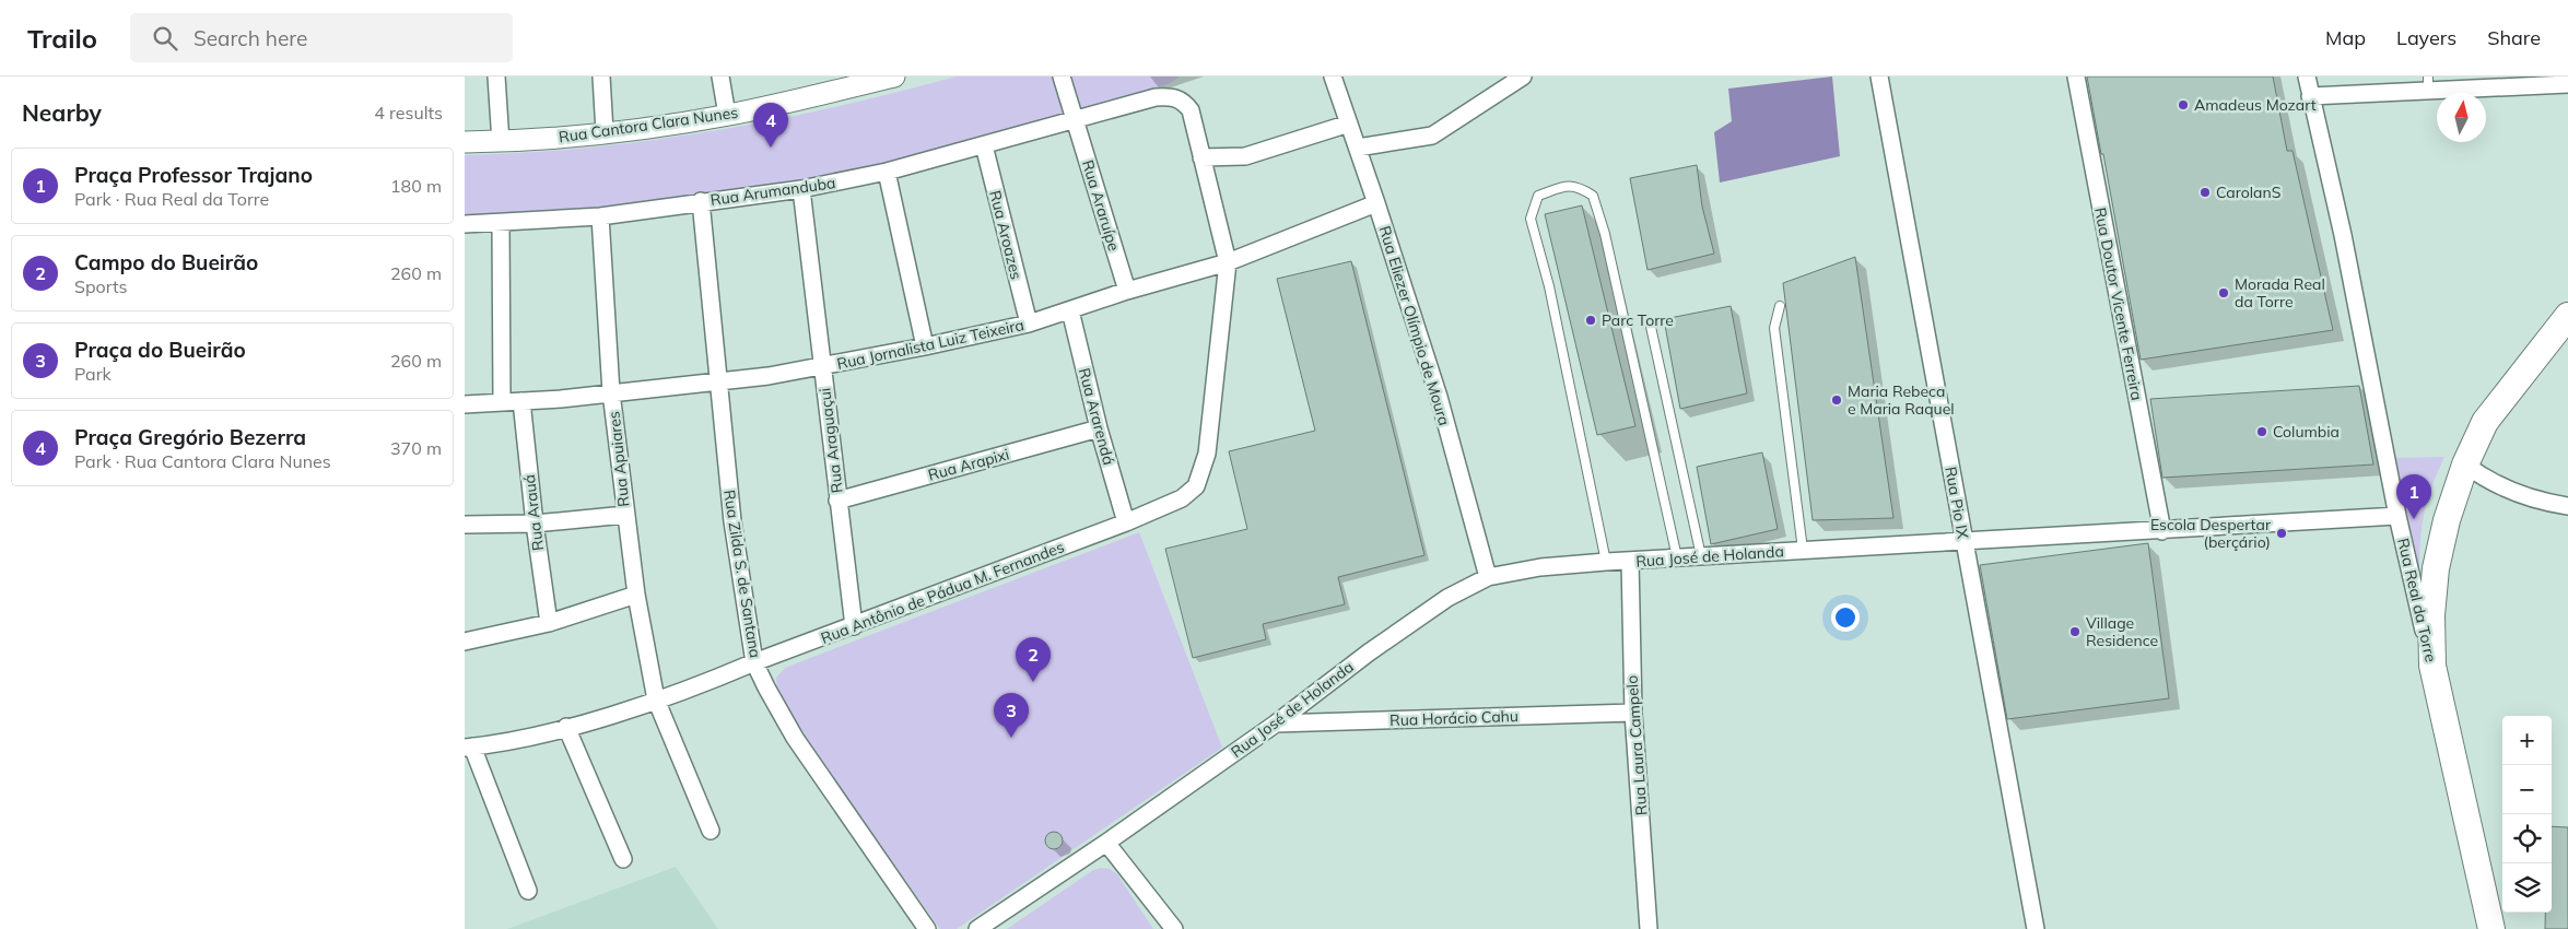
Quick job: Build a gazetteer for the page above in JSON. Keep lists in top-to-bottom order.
{
  "streets": {
    "main road": ["Rua Real da Torre"],
    "street": [
      "Rua Cantora Clara Nunes",
      "Rua Arumanduba",
      "Rua Araruípe",
      "Rua Aroazes",
      "Rua Doutor Vicente Ferreira",
      "Rua Eliezer Olímpio de Moura",
      "Rua Jornalista Luiz Teixeira",
      "Rua Ararendá",
      "Rua Araguaçui",
      "Rua Apuiares",
      "Rua Arapixi",
      "Rua Pio IX",
      "Rua Arauá",
      "Rua José de Holanda",
      "Rua Zilda S. de Santana",
      "Rua Antônio de Pádua M. Fernandes",
      "Rua Horácio Cahu",
      "Rua Laura Campelo"
    ]
  },
  "crossings": [
    ["Rua Arumanduba", "Rua Araruípe"],
    ["Rua Arumanduba", "Rua Aroazes"],
    ["Rua Arumanduba", "Rua Jornalista Luiz Teixeira"],
    ["Rua Arumanduba", "Rua Araguaçui"],
    ["Rua Arumanduba", "Rua Apuiares"],
    ["Rua Arumanduba", "Rua Zilda S. de Santana"],
    ["Rua Arumanduba", "Rua Antônio de Pádua M. Fernandes"],
    ["Rua Araruípe", "Rua Jornalista Luiz Teixeira"],
    ["Rua Aroazes", "Rua Jornalista Luiz Teixeira"],
    ["Rua Doutor Vicente Ferreira", "Rua José de Holanda"],
    ["Rua Eliezer Olímpio de Moura", "Rua Jornalista Luiz Teixeira"],
    ["Rua Eliezer Olímpio de Moura", "Rua José de Holanda"],
    ["Rua Jornalista Luiz Teixeira", "Rua Ararendá"],
    ["Rua Jornalista Luiz Teixeira", "Rua Araguaçui"],
    ["Rua Jornalista Luiz Teixeira", "Rua Apuiares"],
    ["Rua Jornalista Luiz Teixeira", "Rua Arauá"],
    ["Rua Jornalista Luiz Teixeira", "Rua Zilda S. de Santana"],
    ["Rua Jornalista Luiz Teixeira", "Rua Antônio de Pádua M. Fernandes"],
    ["Rua Ararendá", "Rua Arapixi"],
    ["Rua Ararendá", "Rua Antônio de Pádua M. Fernandes"],
    ["Rua Araguaçui", "Rua Arapixi"],
    ["Rua Araguaçui", "Rua Antônio de Pádua M. Fernandes"],
    ["Rua Apuiares", "Rua Antônio de Pádua M. Fernandes"],
    ["Rua Pio IX", "Rua José de Holanda"],
    ["Rua José de Holanda", "Rua Real da Torre"],
    ["Rua José de Holanda", "Rua Horácio Cahu"],
    ["Rua José de Holanda", "Rua Laura Campelo"],
    ["Rua Zilda S. de Santana", "Rua Antônio de Pádua M. Fernandes"],
    ["Rua Horácio Cahu", "Rua Laura Campelo"]
  ],
  "places": [
    "Amadeus Mozart",
    "CarolanS",
    "Morada Real da Torre",
    "Parc Torre",
    "Maria Rebeca e Maria Raquel",
    "Columbia",
    "Escola Despertar (berçário)",
    "Village Residence"
  ],
  "north": "top",
  "page": {
    "header": "Trailo",
    "search": "Search here",
    "nav": ["Map", "Layers", "Share"],
    "heading": ["Nearby", "4 results"],
    "pins": [
      "4",
      "1",
      "2",
      "3"
    ],
    "list": [
      {
        "mark": "1",
        "name": "Praça Professor Trajano",
        "note": "Park · Rua Real da Torre",
        "value": "180 m"
      },
      {
        "mark": "2",
        "name": "Campo do Bueirão",
        "note": "Sports",
        "value": "260 m"
      },
      {
        "mark": "3",
        "name": "Praça do Bueirão",
        "note": "Park",
        "value": "260 m"
      },
      {
        "mark": "4",
        "name": "Praça Gregório Bezerra",
        "note": "Park · Rua Cantora Clara Nunes",
        "value": "370 m"
      }
    ],
    "map_buttons": ["+", "−"]
  }
}
